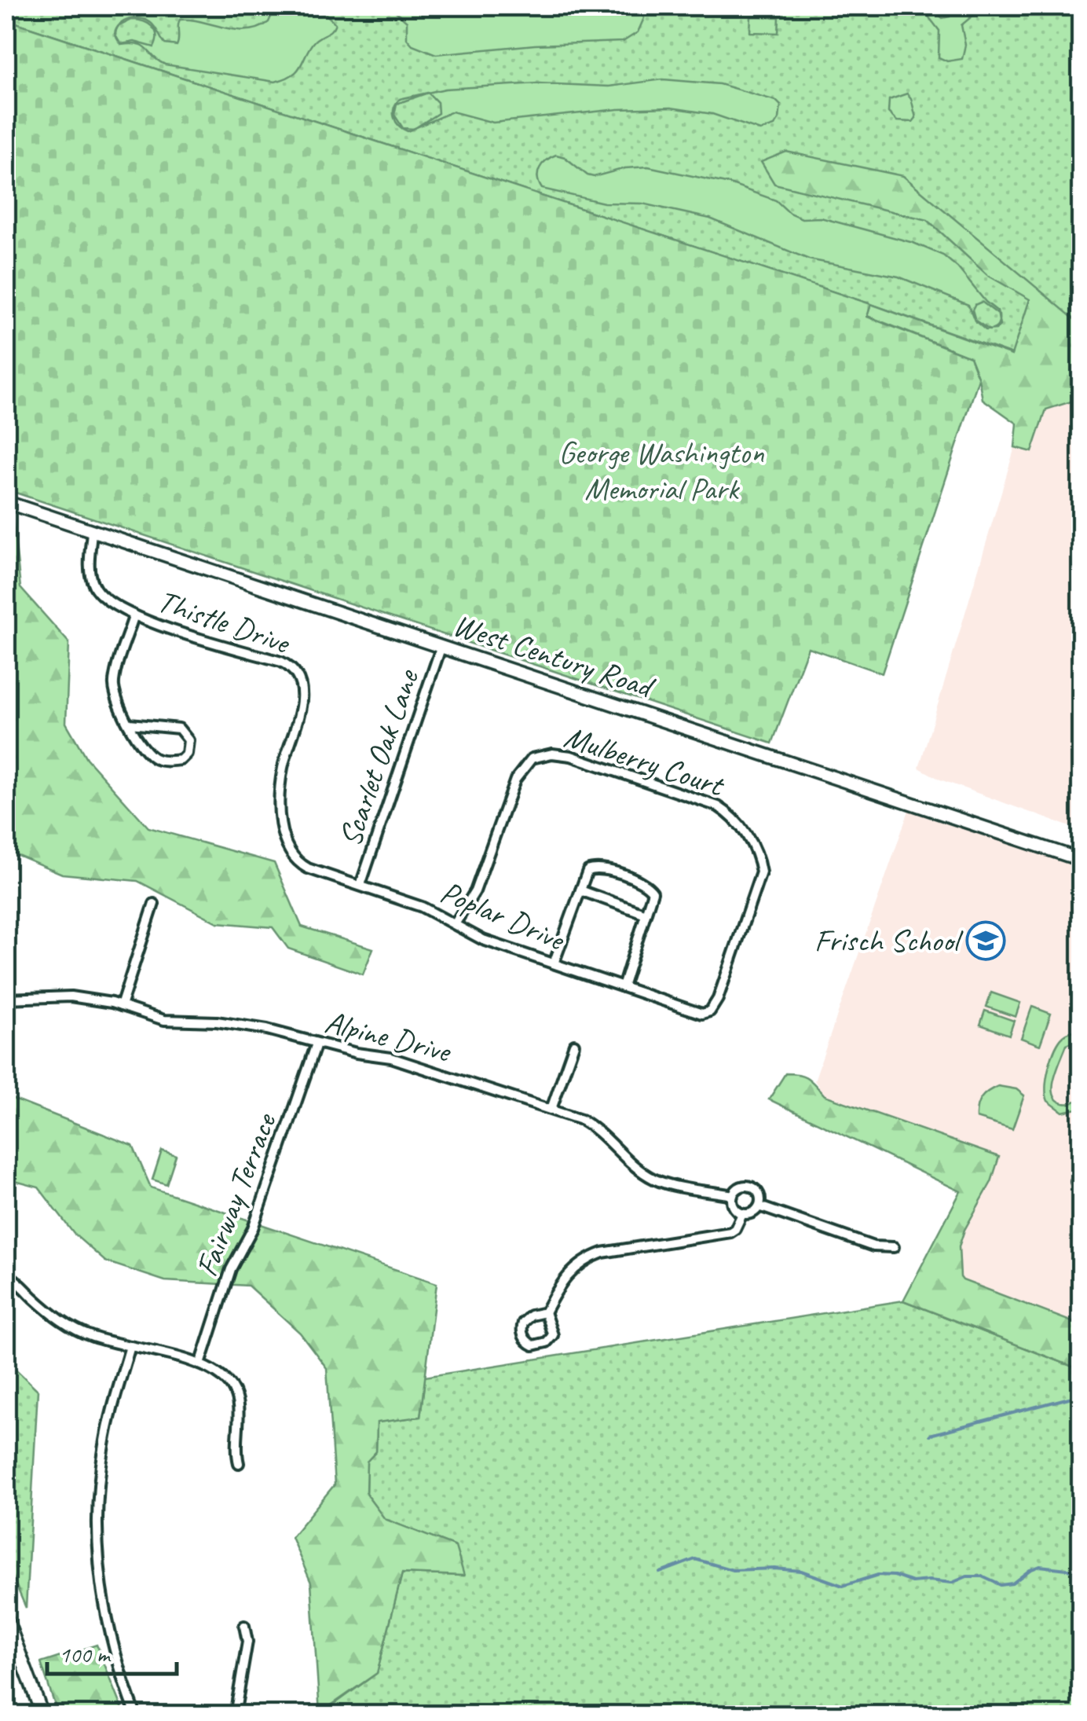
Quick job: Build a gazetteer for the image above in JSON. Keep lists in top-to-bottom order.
{
  "streets": {
    "main road": ["West Century Road"],
    "street": [
      "Thistle Drive",
      "Scarlet Oak Lane",
      "Mulberry Court",
      "Poplar Drive",
      "Alpine Drive",
      "Fairway Terrace"
    ]
  },
  "crossings": [
    ["Thistle Drive", "West Century Road"],
    ["Thistle Drive", "Poplar Drive"],
    ["West Century Road", "Scarlet Oak Lane"],
    ["Scarlet Oak Lane", "Poplar Drive"],
    ["Mulberry Court", "Poplar Drive"],
    ["Alpine Drive", "Fairway Terrace"]
  ],
  "parks": ["George Washington Memorial Park"],
  "places": {
    "school or university": ["Frisch School"]
  },
  "scale_bar": "100 m"
}
